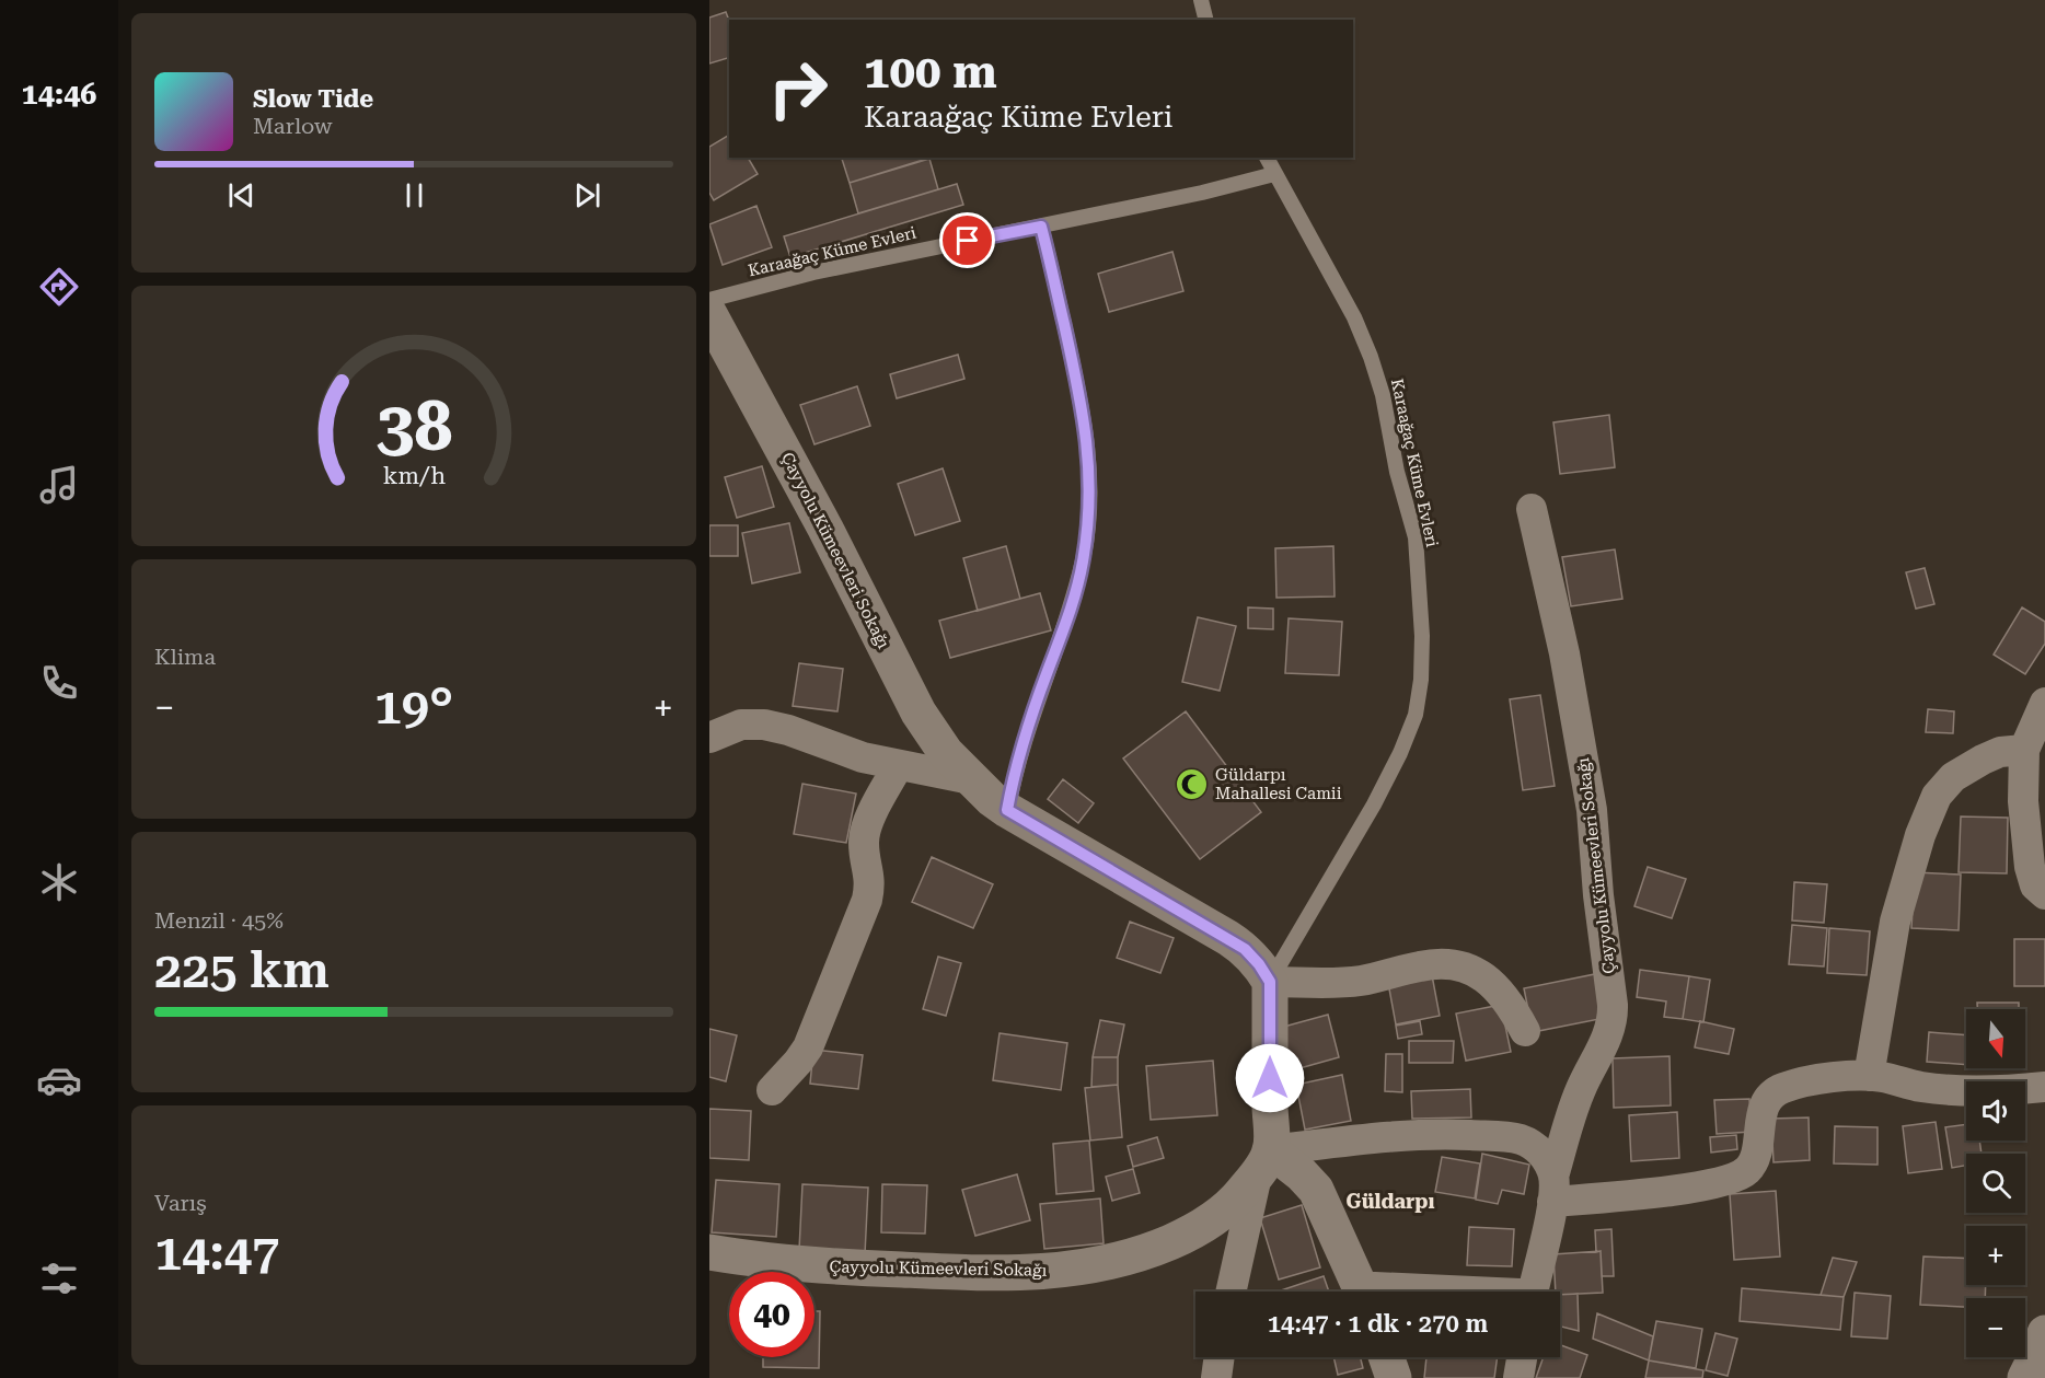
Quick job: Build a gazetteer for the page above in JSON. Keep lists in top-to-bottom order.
{
  "streets": {
    "street": ["Çayyolu Kümeevleri Sokağı"],
    "lane": ["Karaağaç Küme Evleri"]
  },
  "crossings": [
    ["Karaağaç Küme Evleri", "Çayyolu Kümeevleri Sokağı"]
  ],
  "districts": ["Güldarpı"],
  "places": {
    "mosque": ["Güldarpı Mahallesi Camii"]
  },
  "north": "bottom",
  "page": {
    "tabs": "14:46",
    "turn": ["100 m", "Karaağaç Küme Evleri"],
    "song": ["Slow Tide", "Marlow"],
    "tile": [
      "Klima",
      ["Menzil · 45%", "225 km"],
      ["Varış", "14:47"]
    ],
    "heat": ["−", "19°", "+"],
    "map_buttons": ["+", "−"],
    "limit": "40",
    "trip": "14:47 · 1 dk · 270 m",
    "gauge": ["38", "km/h"]
  }
}
